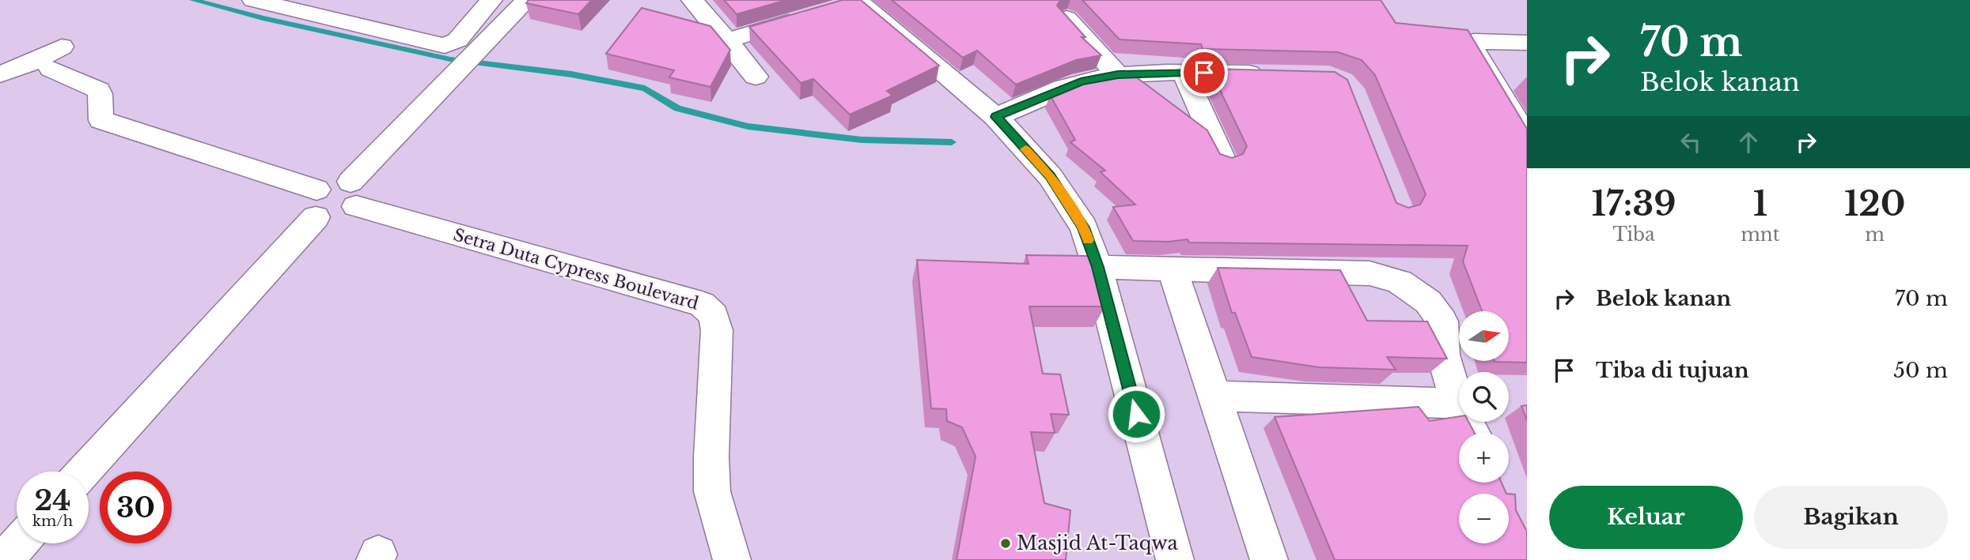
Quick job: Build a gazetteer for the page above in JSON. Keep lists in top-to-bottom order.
{
  "streets": {
    "street": ["Setra Duta Cypress Boulevard"]
  },
  "places": ["Masjid At-Taqwa"],
  "north": "right",
  "page": {
    "turn": ["70 m", "Belok kanan"],
    "eta": [
      "17:39",
      "Tiba",
      "1",
      "mnt",
      "120",
      "m"
    ],
    "list": [
      {
        "name": "Belok kanan",
        "value": "70 m"
      },
      {
        "name": "Tiba di tujuan",
        "value": "50 m"
      }
    ],
    "map_buttons": ["+", "−"],
    "speed": "24 km/h",
    "limit": "30",
    "buttons": ["Keluar", "Bagikan"]
  }
}
